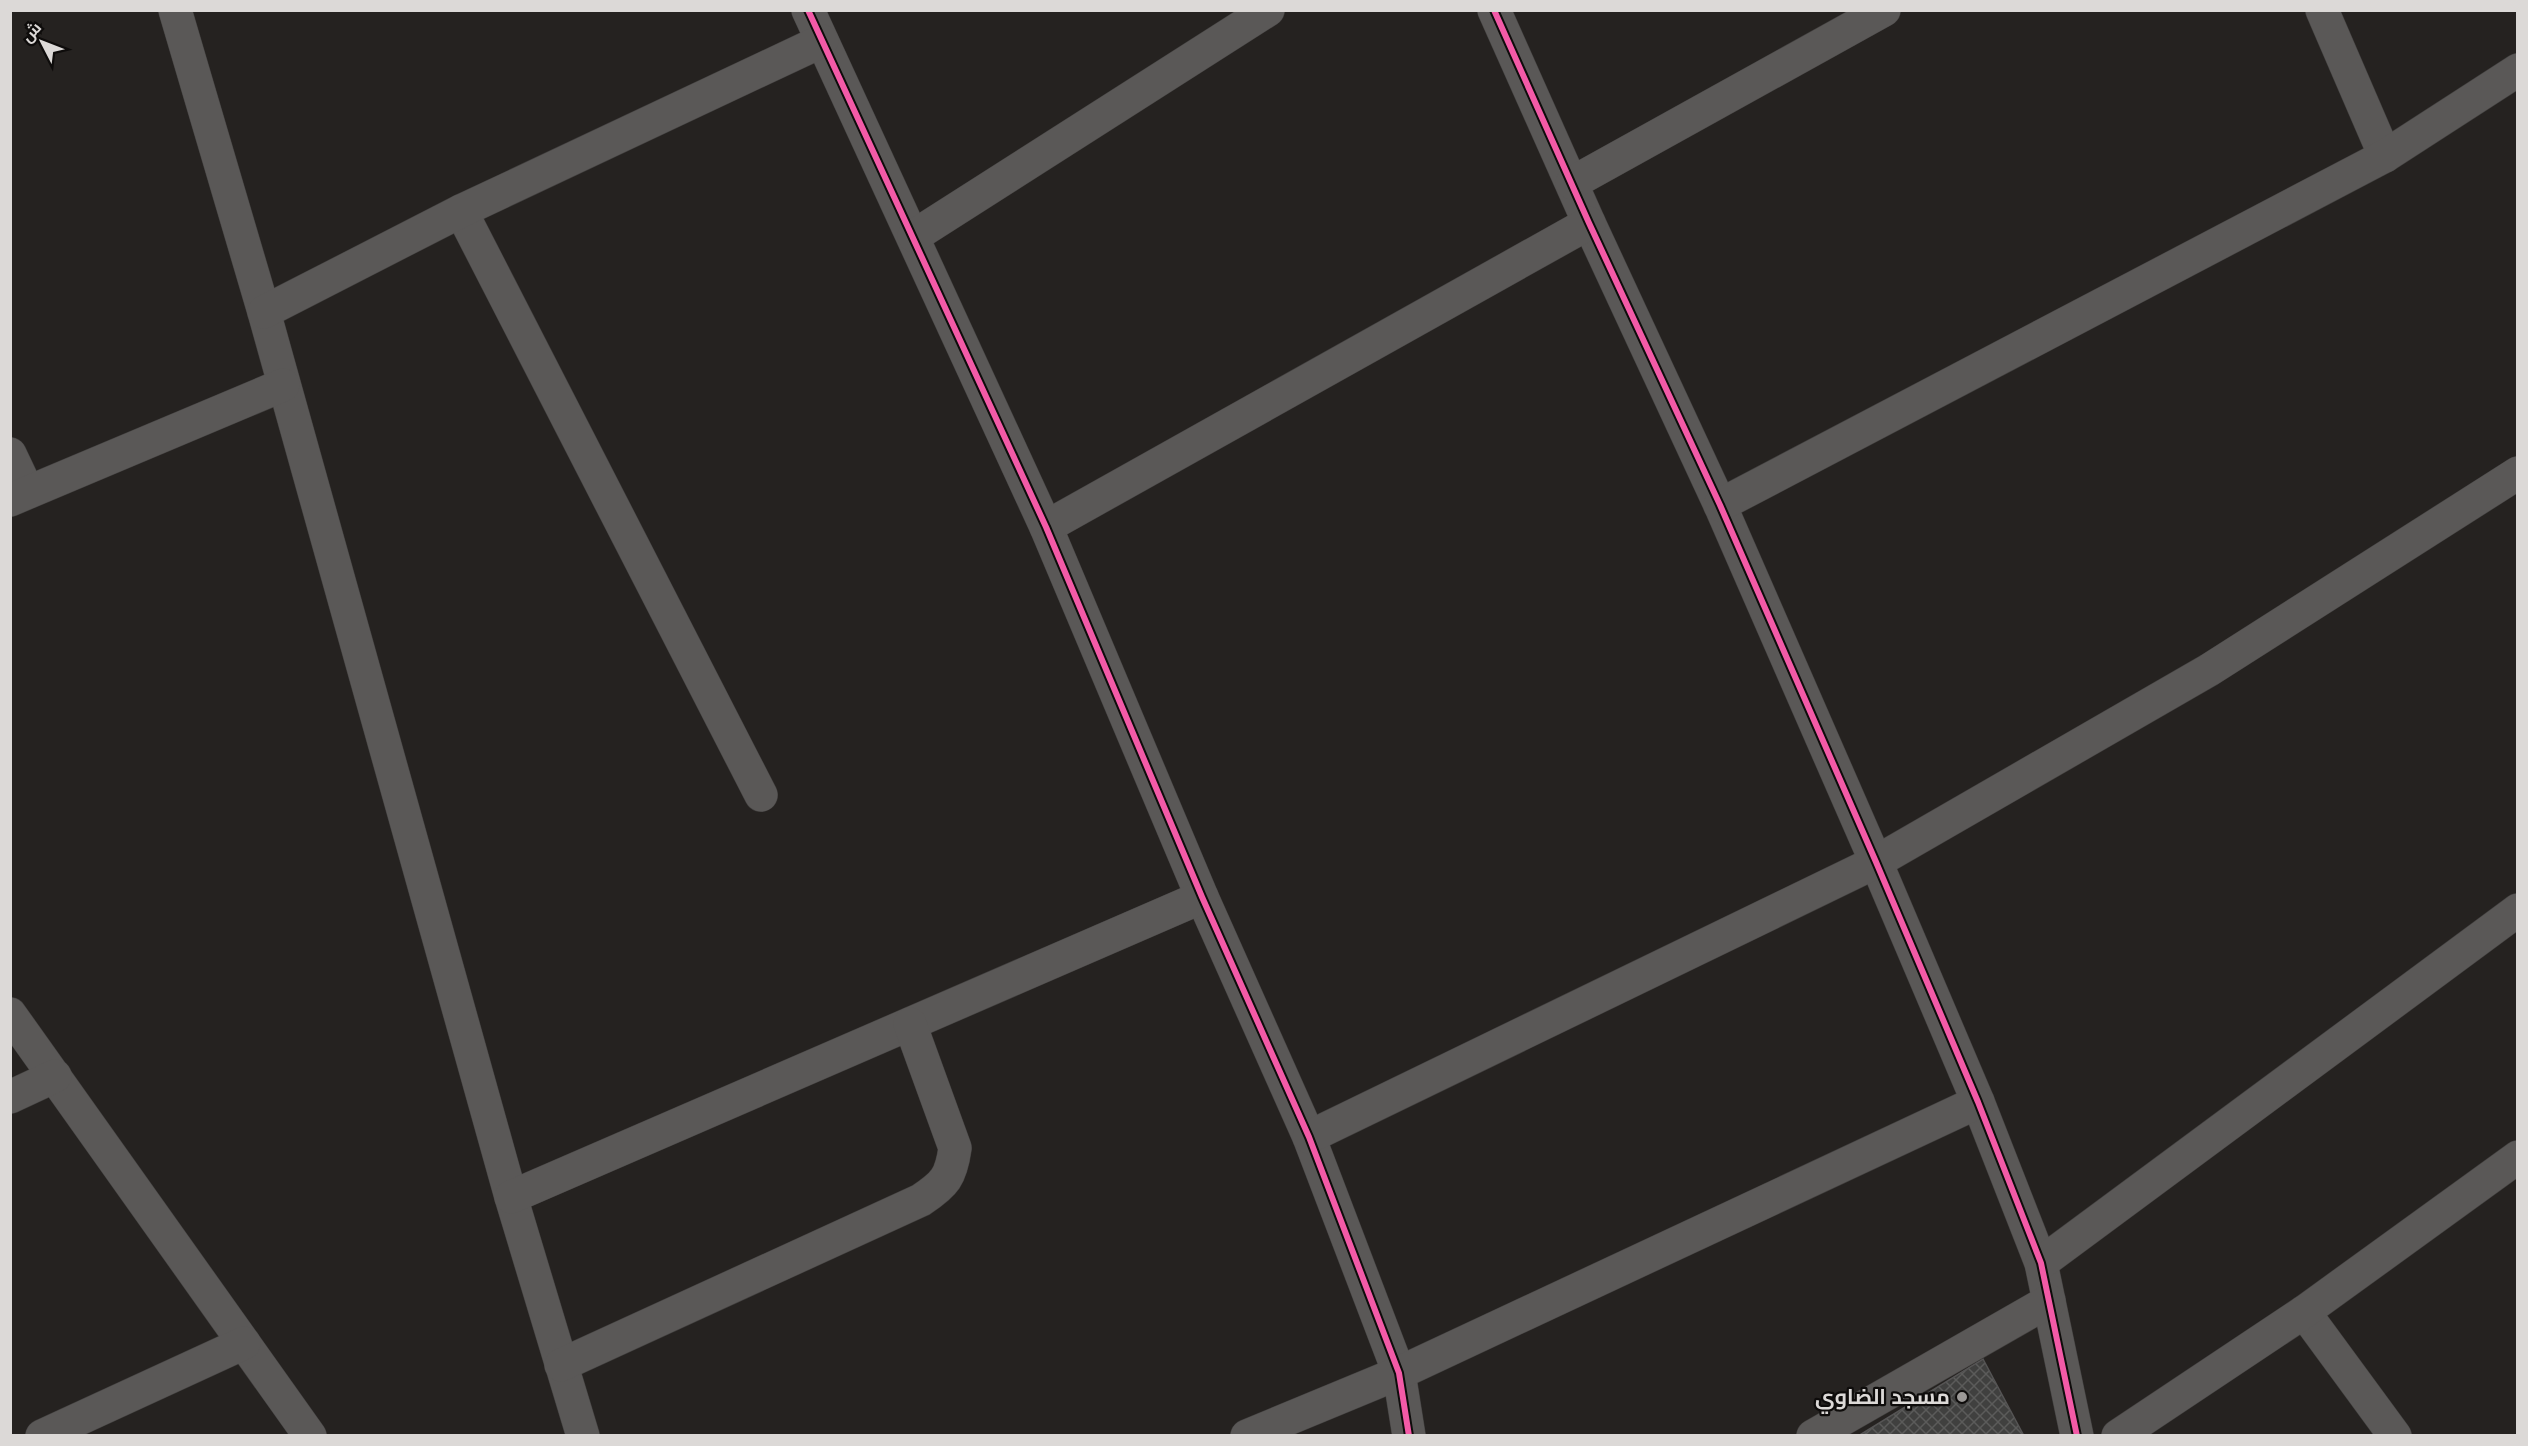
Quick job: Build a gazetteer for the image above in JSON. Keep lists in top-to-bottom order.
{
  "places": ["مسجد الضاوي"],
  "north": "top left"
}
